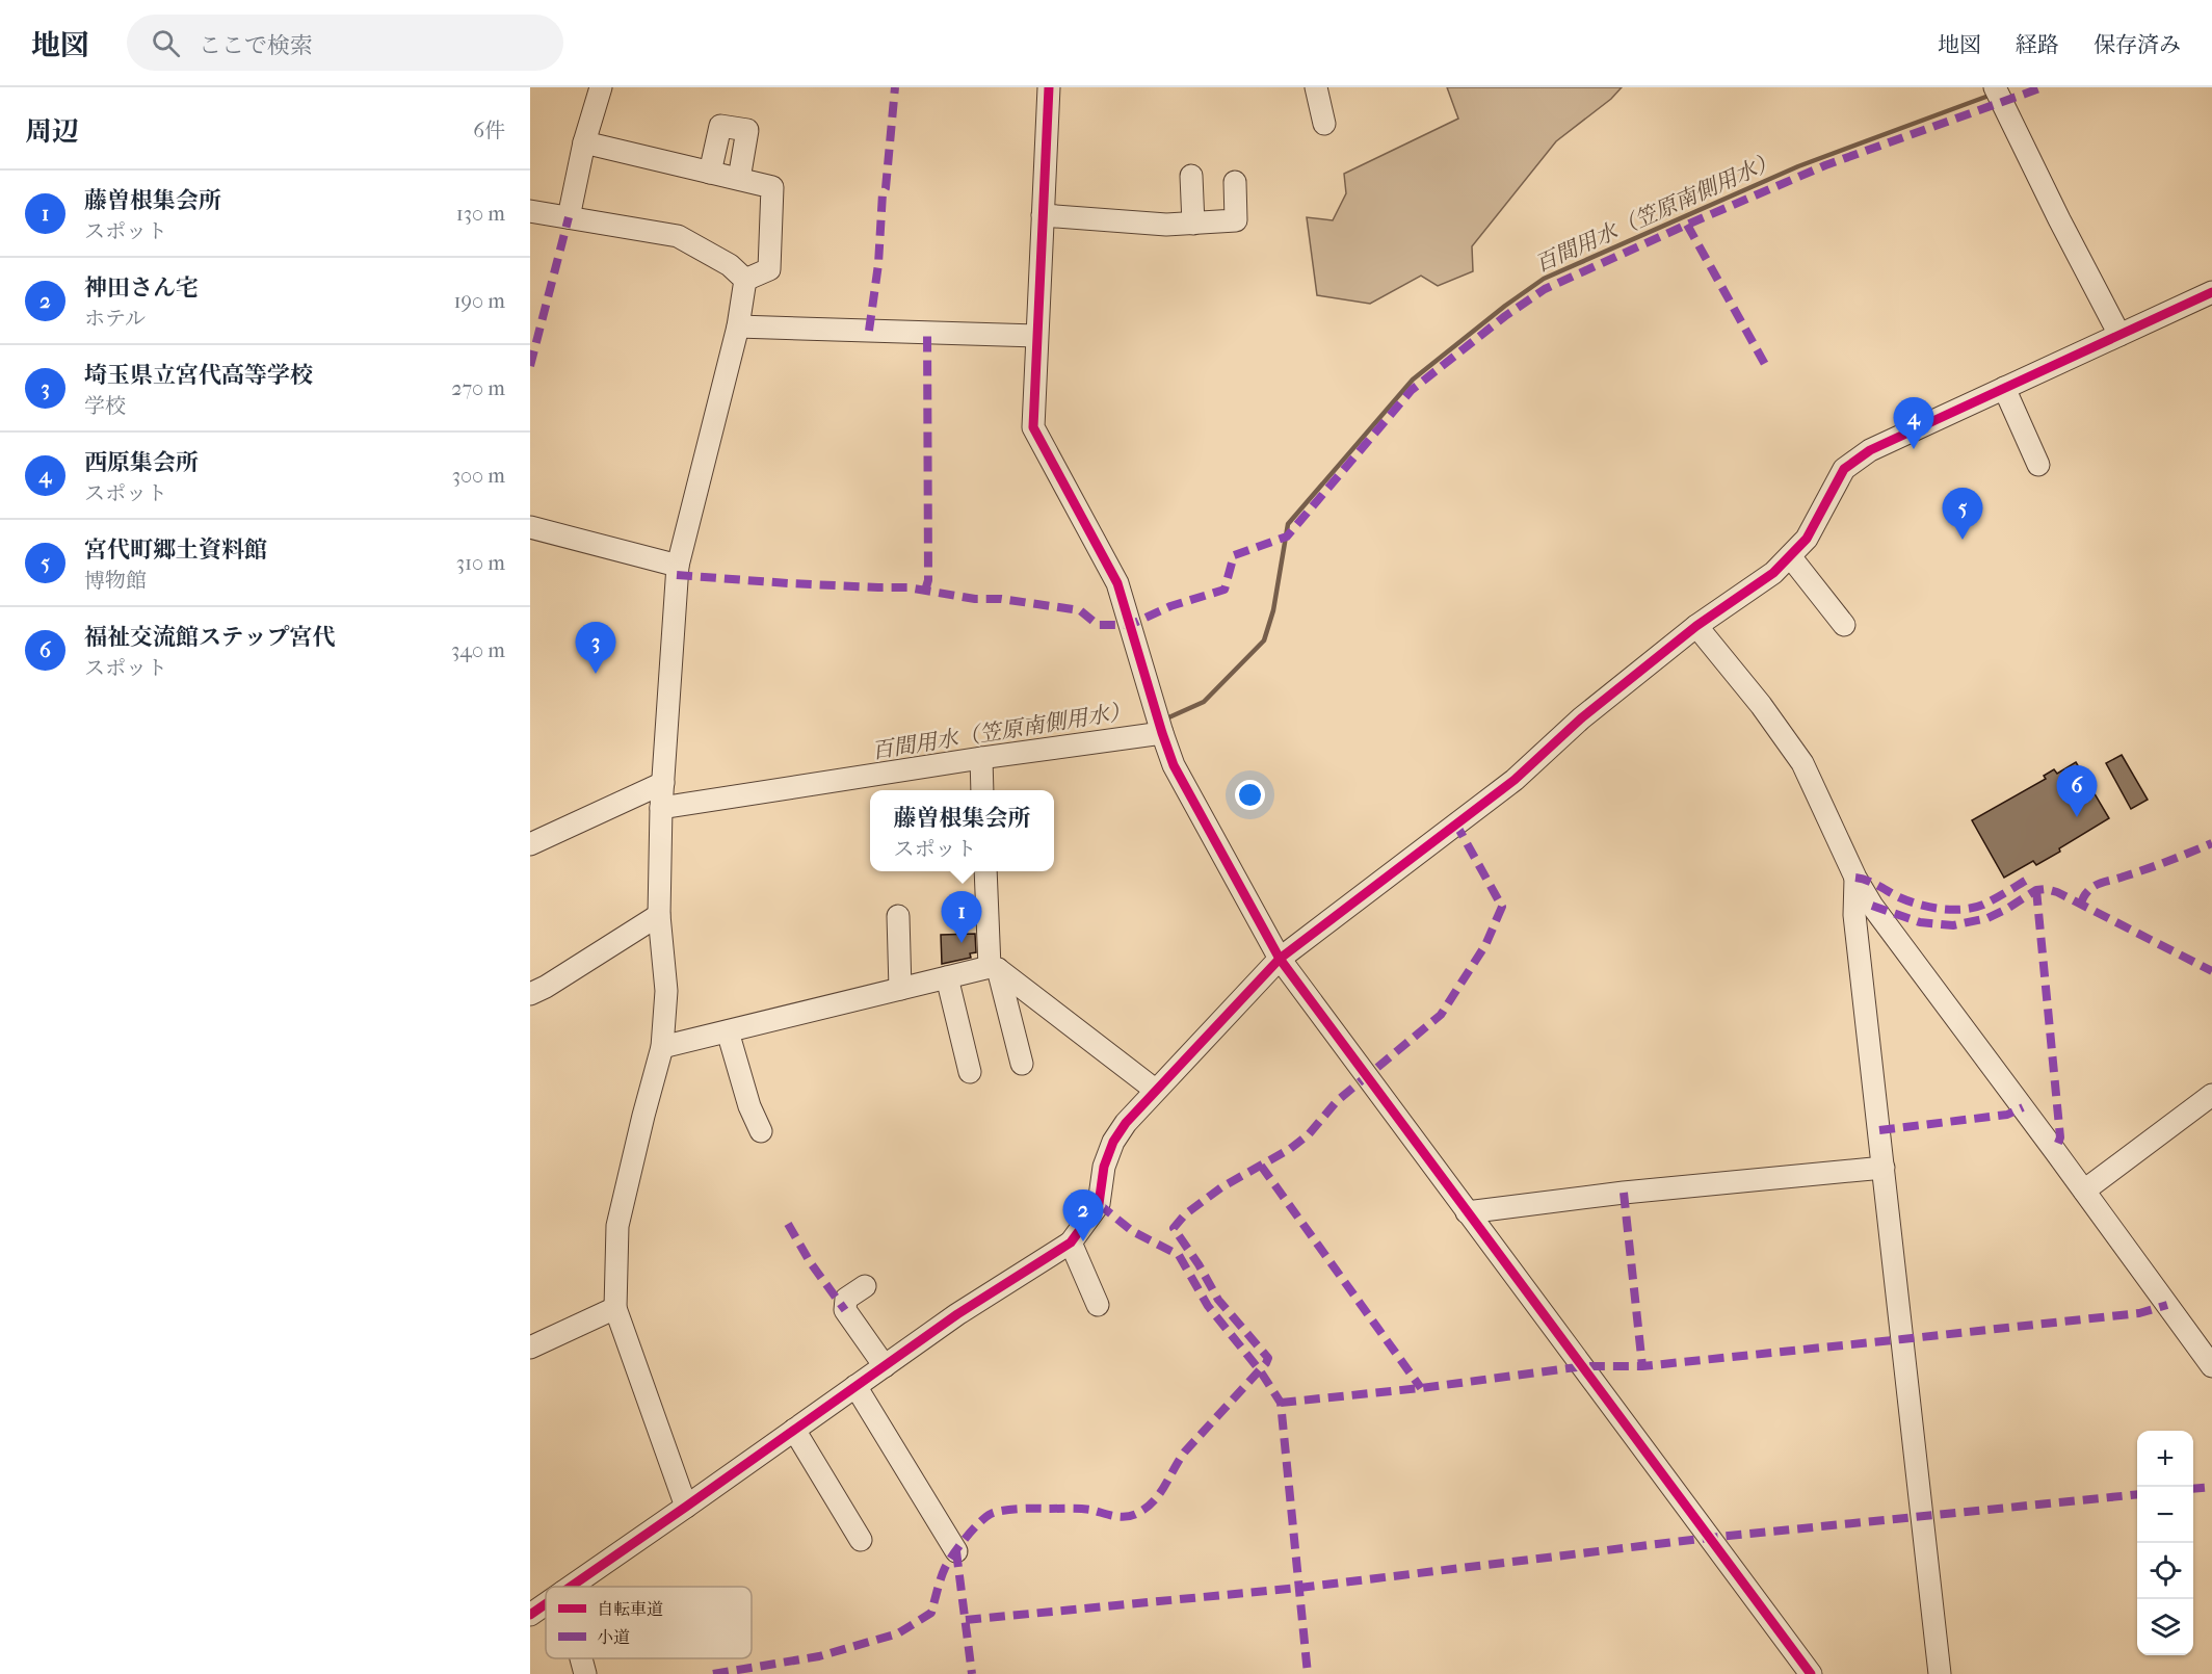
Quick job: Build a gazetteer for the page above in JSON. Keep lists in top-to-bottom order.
{
  "water": ["百間用水（笠原南側用水）"],
  "legend": ["自転車道", "小道"],
  "page": {
    "header": "地図",
    "search": "ここで検索",
    "nav": ["地図", "経路", "保存済み"],
    "heading": ["周辺", "6件"],
    "list": [
      {
        "mark": "1",
        "name": "藤曽根集会所",
        "note": "スポット",
        "value": "130 m"
      },
      {
        "mark": "2",
        "name": "神田さん宅",
        "note": "ホテル",
        "value": "190 m"
      },
      {
        "mark": "3",
        "name": "埼玉県立宮代高等学校",
        "note": "学校",
        "value": "270 m"
      },
      {
        "mark": "4",
        "name": "西原集会所",
        "note": "スポット",
        "value": "300 m"
      },
      {
        "mark": "5",
        "name": "宮代町郷土資料館",
        "note": "博物館",
        "value": "310 m"
      },
      {
        "mark": "6",
        "name": "福祉交流館ステップ宮代",
        "note": "スポット",
        "value": "340 m"
      }
    ],
    "pins": [
      "4",
      "5",
      "3",
      "6",
      "1",
      "2"
    ],
    "popup": ["藤曽根集会所", "スポット"],
    "map_buttons": ["+", "−"]
  }
}
